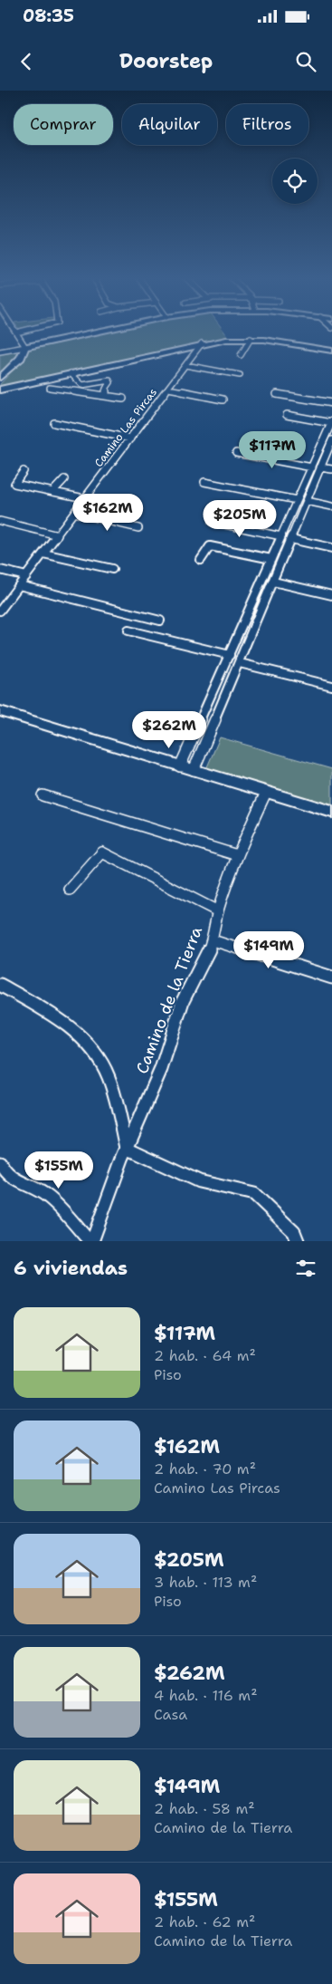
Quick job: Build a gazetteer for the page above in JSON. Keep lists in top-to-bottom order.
{
  "streets": {
    "street": ["Camino Las Pircas", "Camino de la Tierra"]
  },
  "page": {
    "status": "08:35",
    "header": "Doorstep",
    "chip": ["Comprar", "Alquilar", "Filtros"],
    "price": [
      "$117M",
      "$162M",
      "$205M",
      "$262M",
      "$149M",
      "$155M"
    ],
    "heading": "6 viviendas",
    "list": [
      {
        "name": "$117M",
        "note": "2 hab. · 64 m² · Piso"
      },
      {
        "name": "$162M",
        "note": "2 hab. · 70 m² · Camino Las Pircas"
      },
      {
        "name": "$205M",
        "note": "3 hab. · 113 m² · Piso"
      },
      {
        "name": "$262M",
        "note": "4 hab. · 116 m² · Casa"
      },
      {
        "name": "$149M",
        "note": "2 hab. · 58 m² · Camino de la Tierra"
      },
      {
        "name": "$155M",
        "note": "2 hab. · 62 m² · Camino de la Tierra"
      }
    ]
  }
}
